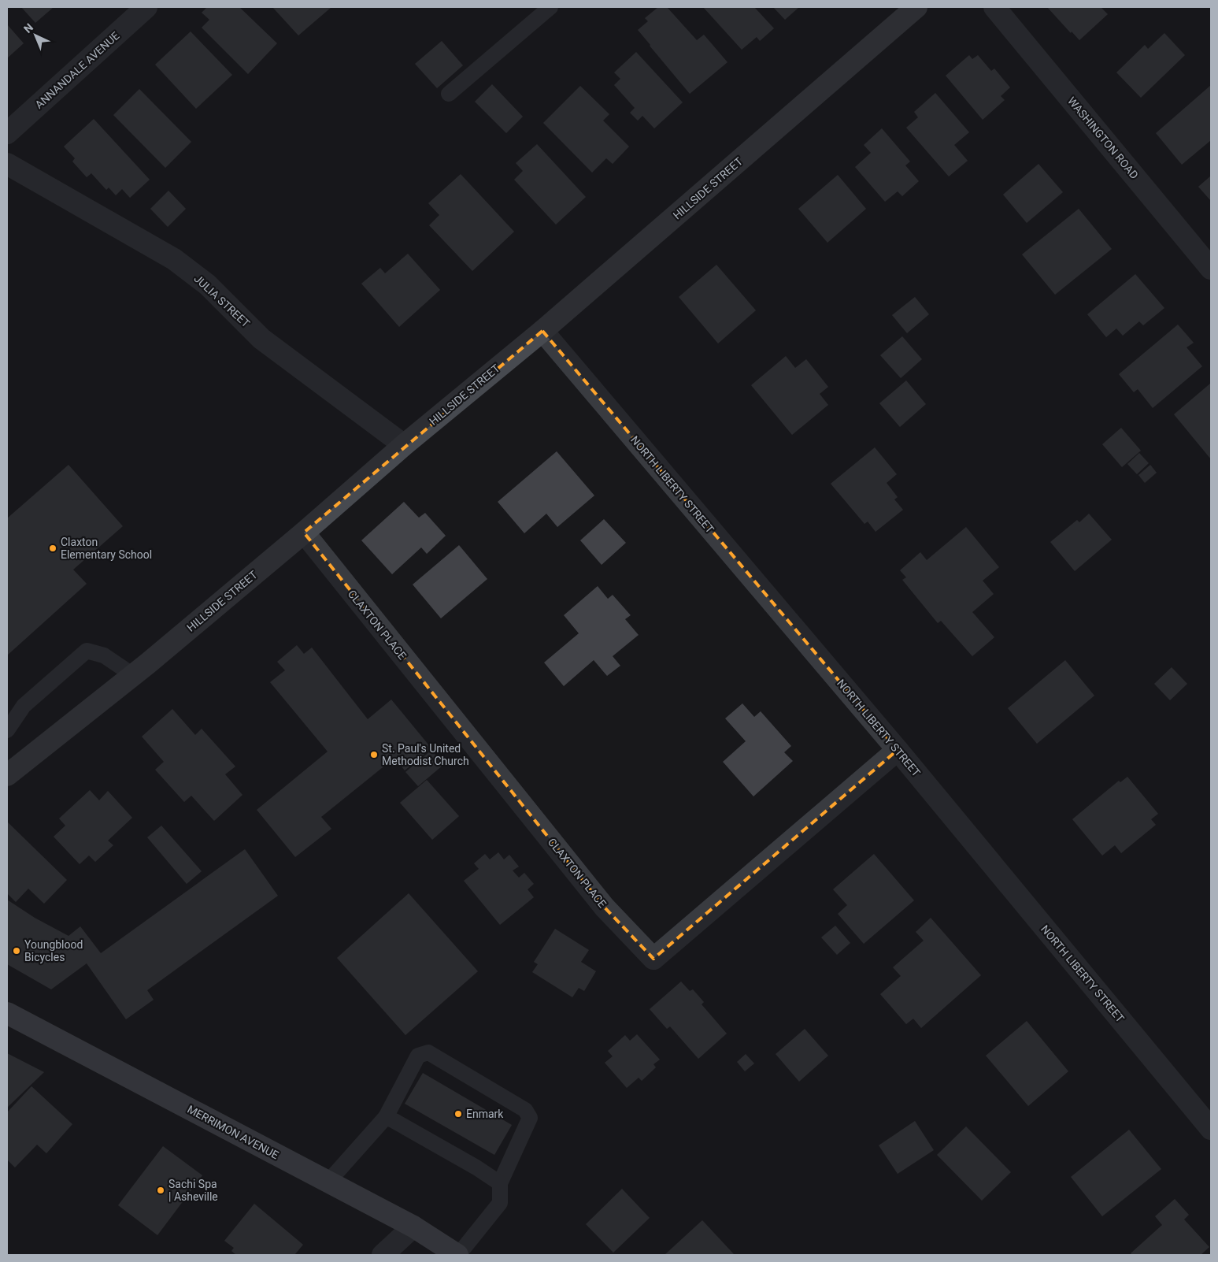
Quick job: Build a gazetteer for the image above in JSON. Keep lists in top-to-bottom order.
{
  "streets": {
    "main road": ["MERRIMON AVENUE"],
    "street": [
      "ANNANDALE AVENUE",
      "WASHINGTON ROAD",
      "HILLSIDE STREET",
      "JULIA STREET",
      "NORTH LIBERTY STREET",
      "CLAXTON PLACE"
    ]
  },
  "crossings": [
    ["HILLSIDE STREET", "JULIA STREET"],
    ["HILLSIDE STREET", "NORTH LIBERTY STREET"],
    ["HILLSIDE STREET", "CLAXTON PLACE"],
    ["NORTH LIBERTY STREET", "CLAXTON PLACE"]
  ],
  "places": [
    "Claxton Elementary School",
    "St. Paul's United Methodist Church",
    "Youngblood Bicycles",
    "Enmark",
    "Sachi Spa | Asheville"
  ],
  "north": "top left"
}
